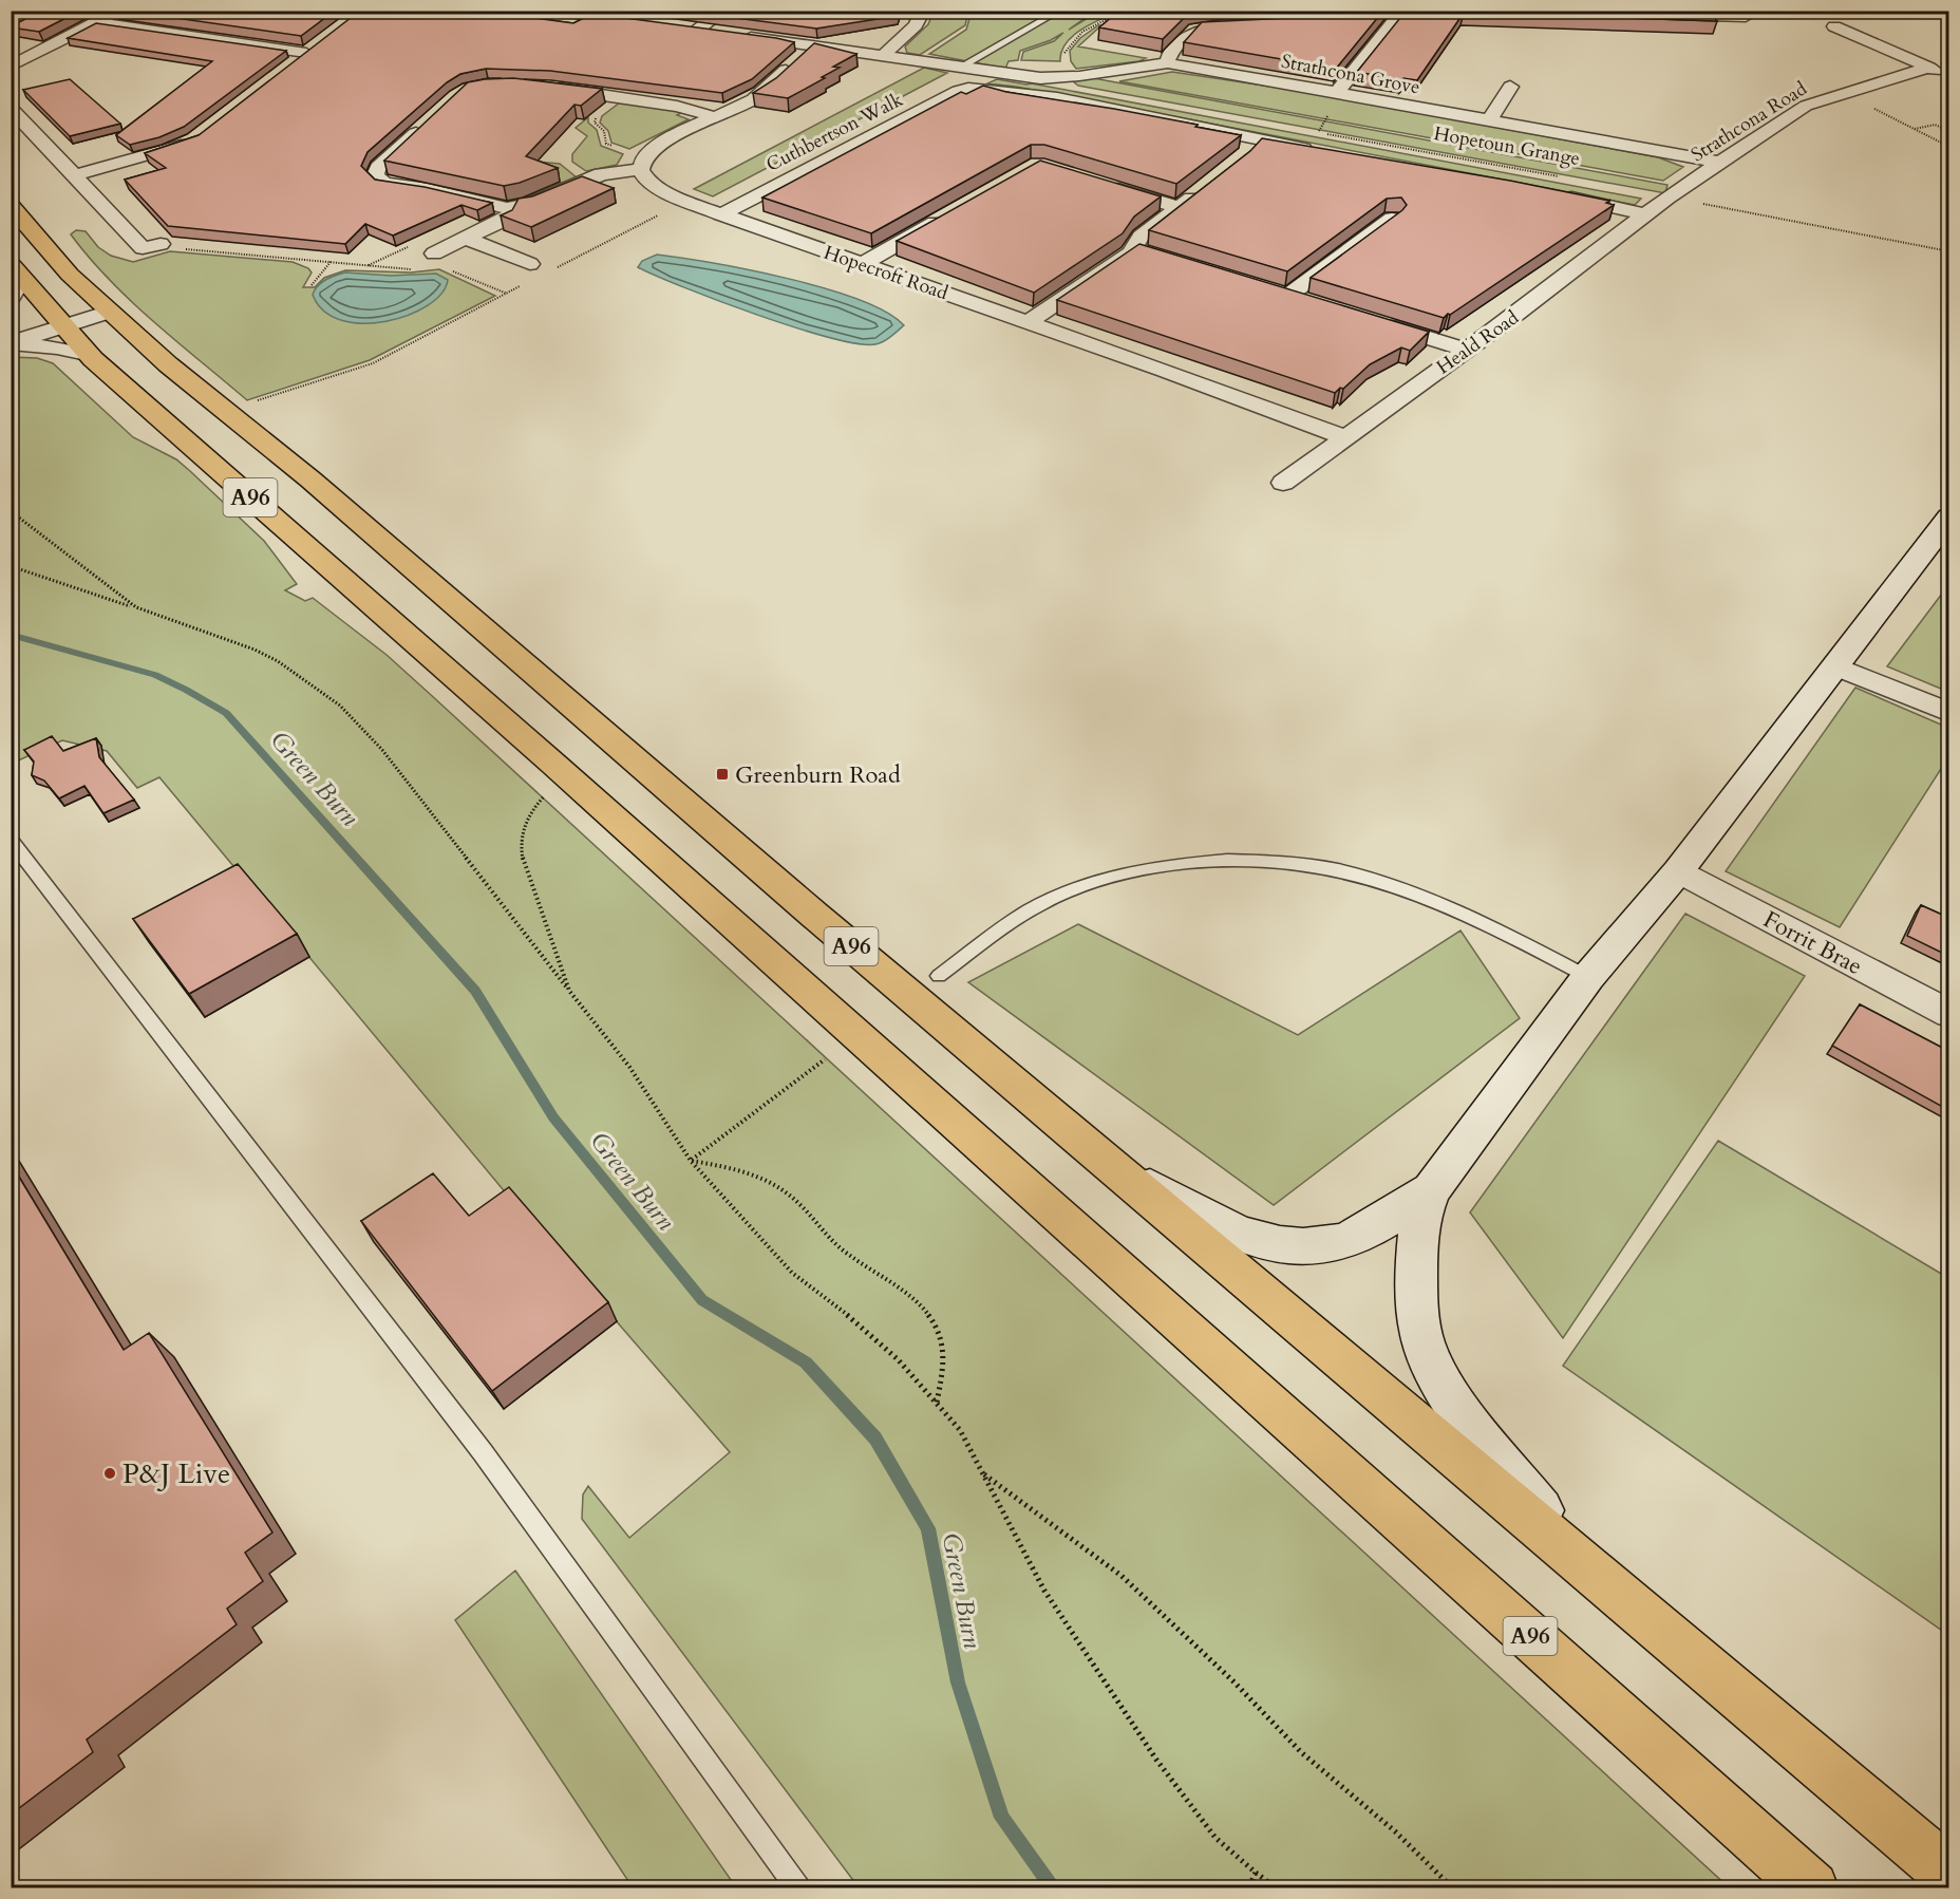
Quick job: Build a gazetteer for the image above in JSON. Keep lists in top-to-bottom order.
{
  "streets": {
    "main road": ["A96"],
    "street": [
      "Strathcona Grove",
      "Strathcona Road",
      "Cuthbertson Walk",
      "Hopetoun Grange",
      "Hopecroft Road",
      "Heald Road",
      "Forrit Brae"
    ]
  },
  "crossings": [
    ["Strathcona Grove", "Strathcona Road"],
    ["Strathcona Road", "Heald Road"],
    ["Cuthbertson Walk", "Hopecroft Road"],
    ["Hopetoun Grange", "Heald Road"],
    ["Hopecroft Road", "Heald Road"]
  ],
  "water": ["Green Burn"],
  "places": {
    "transit": ["Greenburn Road"],
    "other": ["P&J Live"]
  }
}
